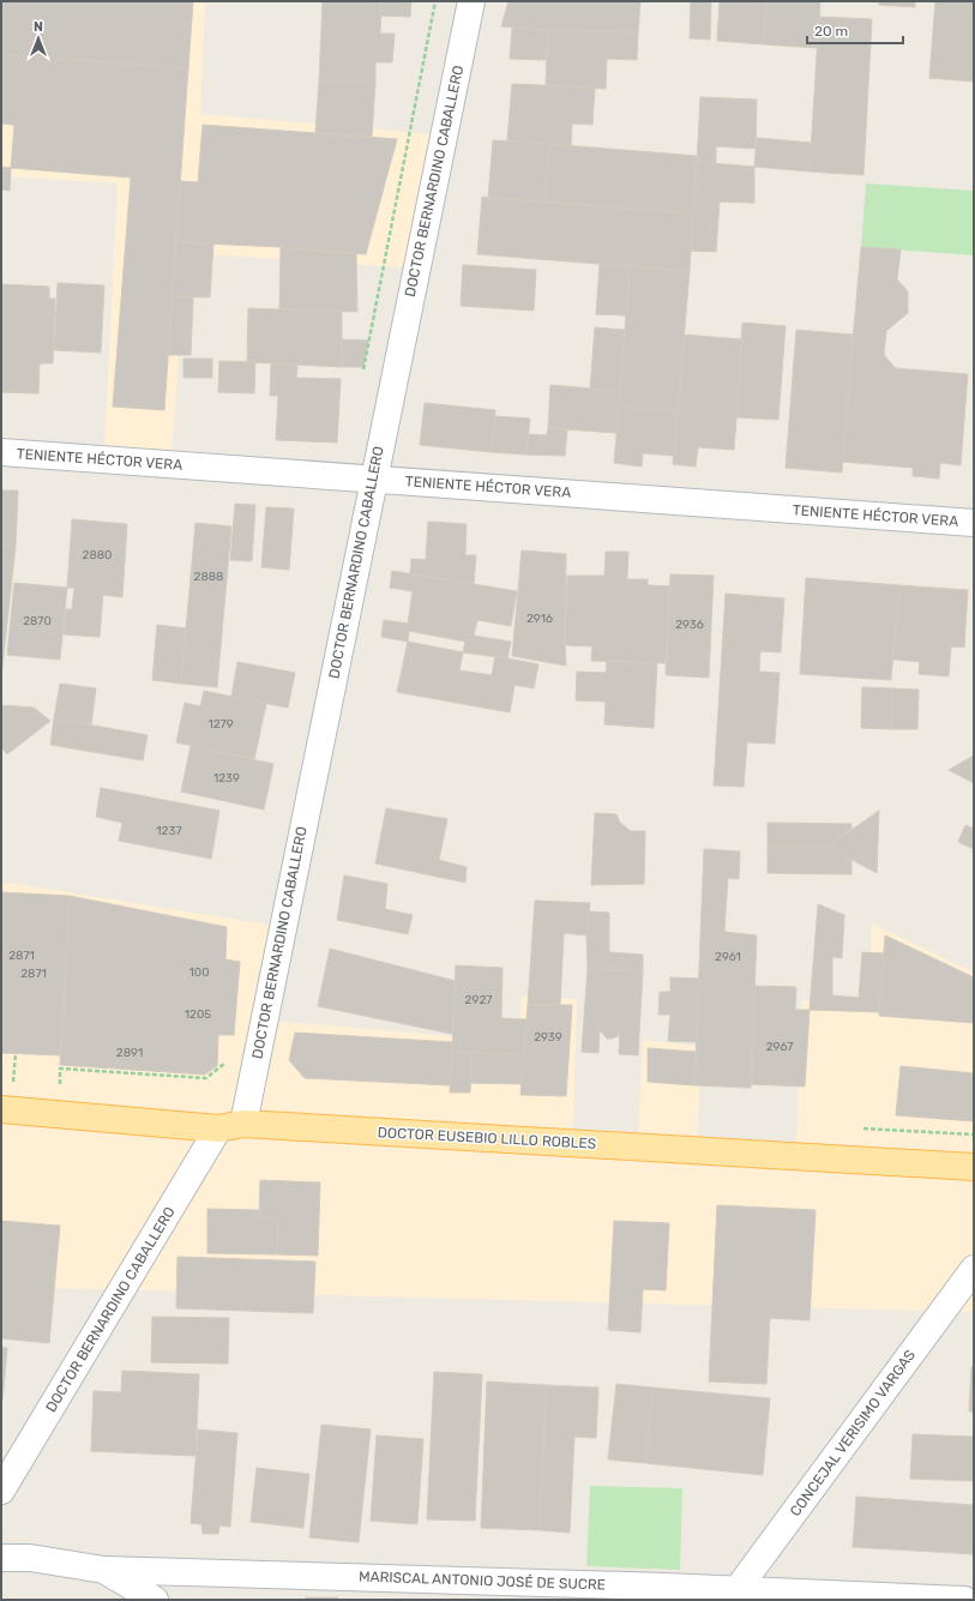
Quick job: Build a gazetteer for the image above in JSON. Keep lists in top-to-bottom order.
{
  "streets": {
    "main road": ["DOCTOR EUSEBIO LILLO ROBLES"],
    "street": [
      "DOCTOR BERNARDINO CABALLERO",
      "TENIENTE HÉCTOR VERA",
      "CONCEJAL VERISIMO VARGAS",
      "MARISCAL ANTONIO JOSÉ DE SUCRE"
    ]
  },
  "crossings": [
    ["DOCTOR BERNARDINO CABALLERO", "TENIENTE HÉCTOR VERA"],
    ["DOCTOR BERNARDINO CABALLERO", "DOCTOR EUSEBIO LILLO ROBLES"],
    ["CONCEJAL VERISIMO VARGAS", "MARISCAL ANTONIO JOSÉ DE SUCRE"]
  ],
  "house_numbers": [
    "2880",
    "2888",
    "2916",
    "2870",
    "2936",
    "1279",
    "1239",
    "1237",
    "2871",
    "2961",
    "100",
    "2871",
    "2927",
    "1205",
    "2939",
    "2967",
    "2891"
  ],
  "scale_bar": "20 m",
  "north": "top"
}
